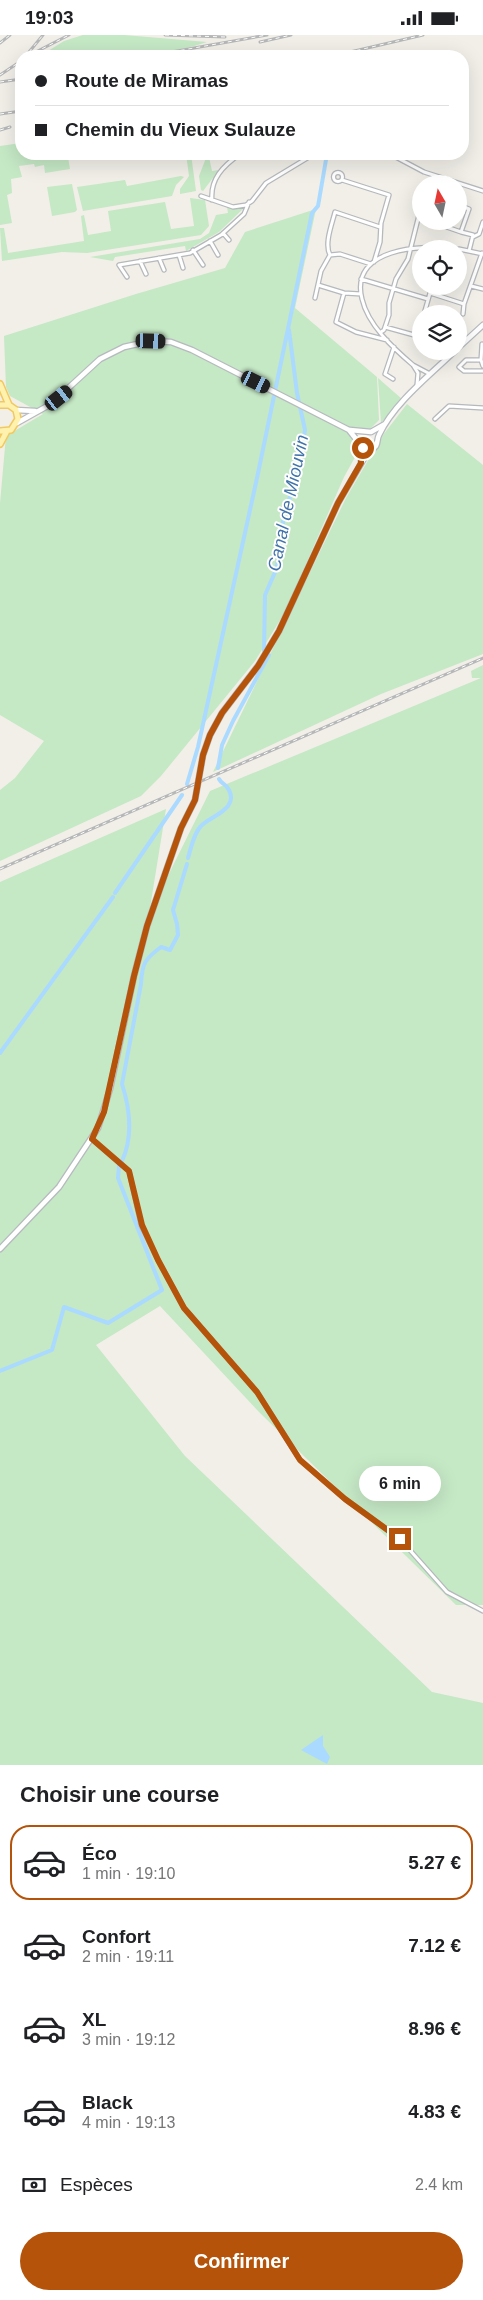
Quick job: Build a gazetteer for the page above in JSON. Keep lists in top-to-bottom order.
{
  "water": ["Canal de Miouvin"],
  "north": "top",
  "page": {
    "status": "19:03",
    "banner": ["Route de Miramas", "Chemin du Vieux Sulauze"],
    "bubble": "6 min",
    "heading": "Choisir une course",
    "list": [
      {
        "name": "Éco",
        "note": "1 min · 19:10",
        "value": "5.27 €"
      },
      {
        "name": "Confort",
        "note": "2 min · 19:11",
        "value": "7.12 €"
      },
      {
        "name": "XL",
        "note": "3 min · 19:12",
        "value": "8.96 €"
      },
      {
        "name": "Black",
        "note": "4 min · 19:13",
        "value": "4.83 €"
      }
    ],
    "pay": ["Espèces", "2.4 km"],
    "buttons": "Confirmer"
  }
}
